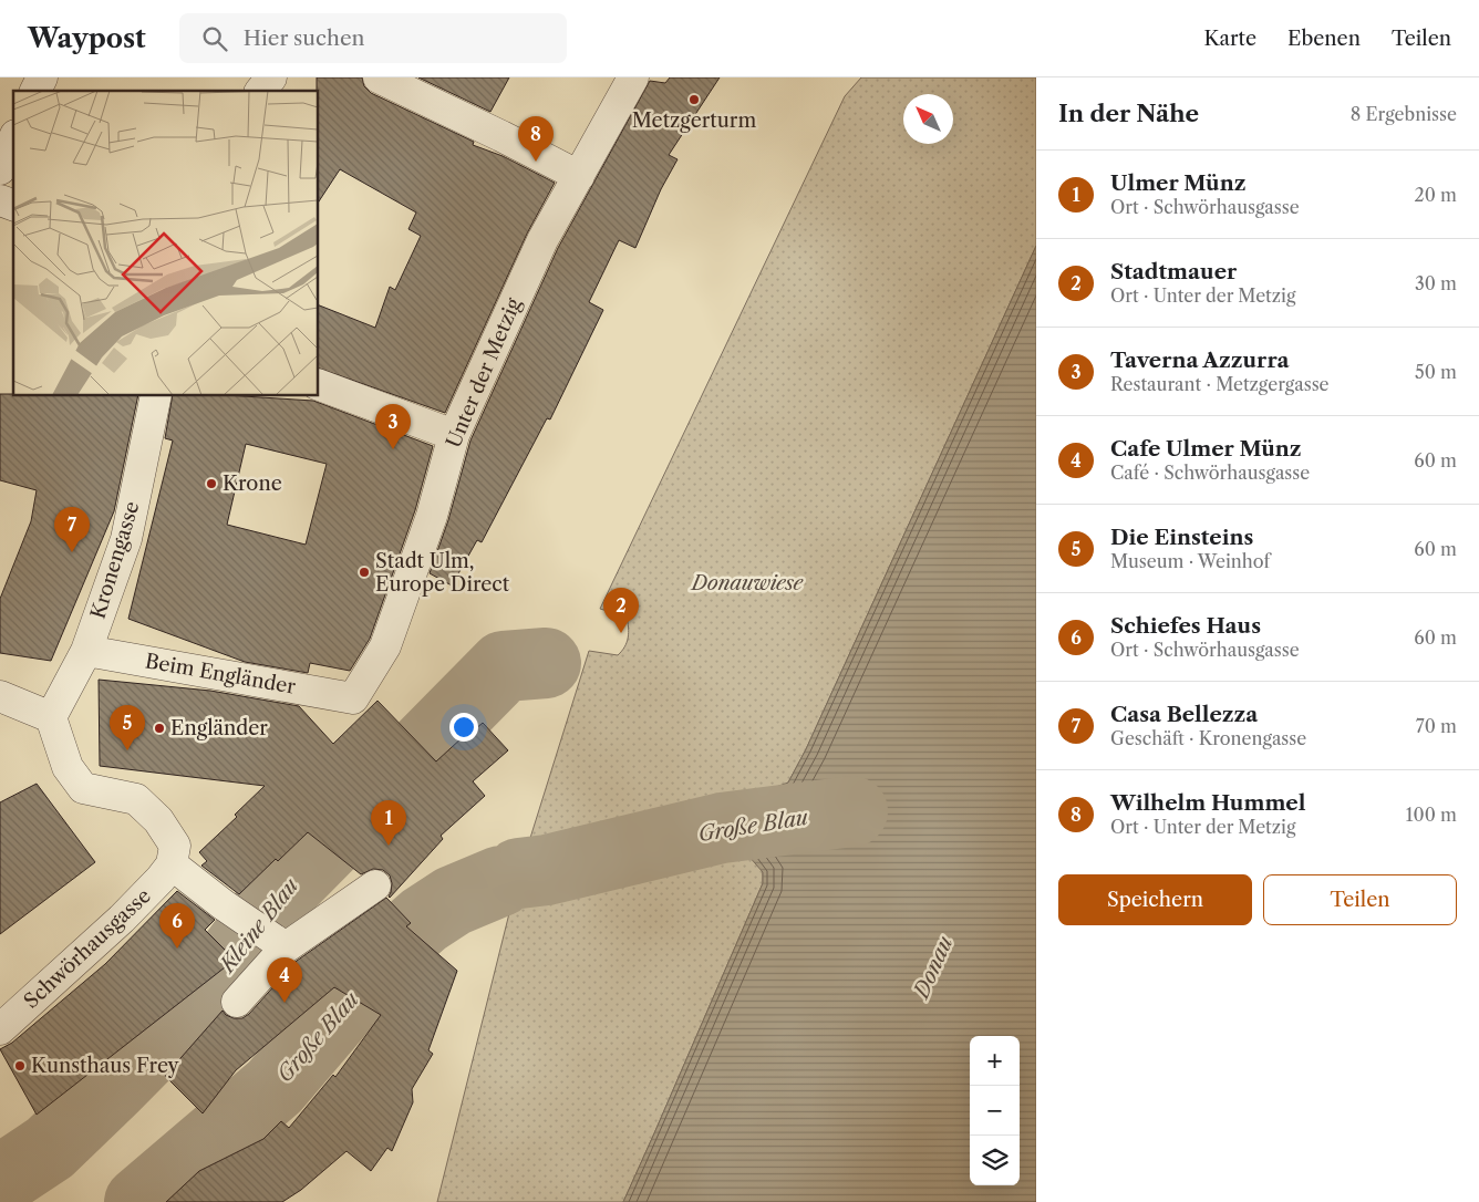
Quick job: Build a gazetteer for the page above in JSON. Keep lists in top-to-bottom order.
{
  "streets": {
    "street": [
      "Unter der Metzig",
      "Kronengasse",
      "Beim Engländer",
      "Schwörhausgasse"
    ]
  },
  "crossings": [
    ["Unter der Metzig", "Beim Engländer"],
    ["Kronengasse", "Beim Engländer"]
  ],
  "water": ["Große Blau", "Kleine Blau", "Donau"],
  "parks": ["Donauwiese"],
  "places": [
    "Metzgerturm",
    "Krone",
    "Stadt Ulm, Europe Direct",
    "Engländer",
    "Kunsthaus Frey"
  ],
  "north": "top left",
  "page": {
    "header": "Waypost",
    "search": "Hier suchen",
    "nav": ["Karte", "Ebenen", "Teilen"],
    "heading": ["In der Nähe", "8 Ergebnisse"],
    "pins": [
      "8",
      "3",
      "7",
      "2",
      "5",
      "1",
      "6",
      "4"
    ],
    "list": [
      {
        "mark": "1",
        "name": "Ulmer Münz",
        "note": "Ort · Schwörhausgasse",
        "value": "20 m"
      },
      {
        "mark": "2",
        "name": "Stadtmauer",
        "note": "Ort · Unter der Metzig",
        "value": "30 m"
      },
      {
        "mark": "3",
        "name": "Taverna Azzurra",
        "note": "Restaurant · Metzgergasse",
        "value": "50 m"
      },
      {
        "mark": "4",
        "name": "Cafe Ulmer Münz",
        "note": "Café · Schwörhausgasse",
        "value": "60 m"
      },
      {
        "mark": "5",
        "name": "Die Einsteins",
        "note": "Museum · Weinhof",
        "value": "60 m"
      },
      {
        "mark": "6",
        "name": "Schiefes Haus",
        "note": "Ort · Schwörhausgasse",
        "value": "60 m"
      },
      {
        "mark": "7",
        "name": "Casa Bellezza",
        "note": "Geschäft · Kronengasse",
        "value": "70 m"
      },
      {
        "mark": "8",
        "name": "Wilhelm Hummel",
        "note": "Ort · Unter der Metzig",
        "value": "100 m"
      }
    ],
    "buttons": ["Speichern", "Teilen"],
    "map_buttons": ["+", "−"]
  }
}
